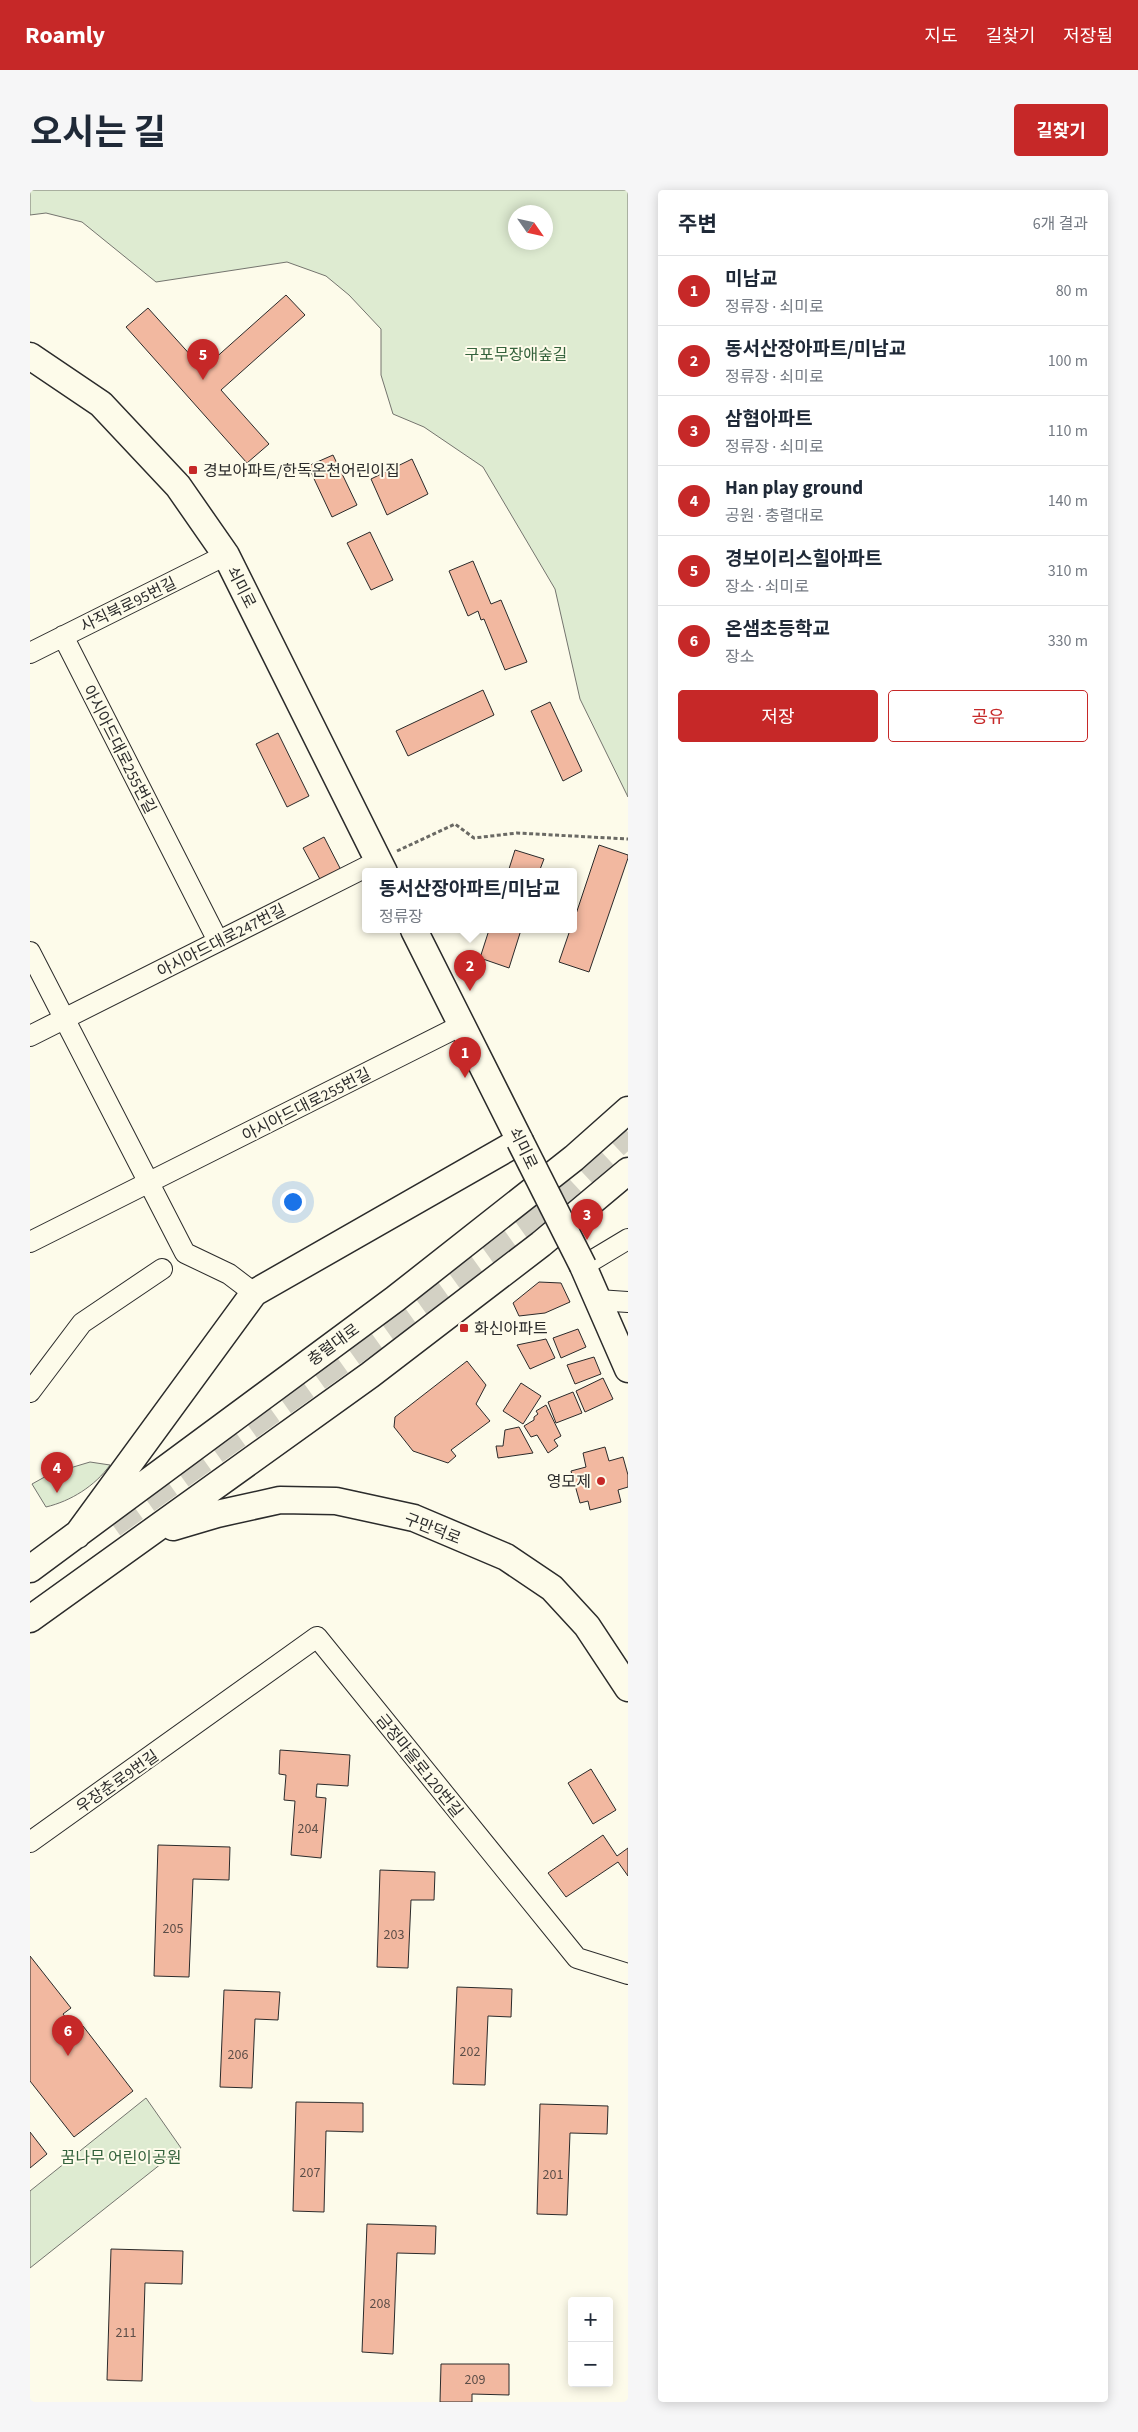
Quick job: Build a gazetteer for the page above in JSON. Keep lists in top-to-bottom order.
{
  "streets": {
    "main road": ["쇠미로", "충렬대로", "구만덕로"],
    "street": [
      "사직북로95번길",
      "아시아드대로255번길",
      "아시아드대로247번길",
      "금정마을로120번길",
      "우장춘로9번길"
    ]
  },
  "crossings": [
    ["쇠미로", "사직북로95번길"],
    ["쇠미로", "아시아드대로255번길"],
    ["사직북로95번길", "아시아드대로255번길"],
    ["아시아드대로255번길", "아시아드대로247번길"],
    ["금정마을로120번길", "우장춘로9번길"]
  ],
  "parks": ["구포무장애숲길", "꿈나무 어린이공원"],
  "places": {
    "transit": ["경보아파트/한독온천어린이집", "화신아파트"],
    "other": ["영모제"]
  },
  "house_numbers": [
    "204",
    "205",
    "203",
    "202",
    "206",
    "207",
    "201",
    "208",
    "211",
    "209"
  ],
  "north": "bottom right",
  "page": {
    "header": "Roamly",
    "nav": ["지도", "길찾기", "저장됨"],
    "title": "오시는 길",
    "buttons": [
      "길찾기",
      ["저장", "공유"]
    ],
    "heading": ["주변", "6개 결과"],
    "list": [
      {
        "mark": "1",
        "name": "미남교",
        "note": "정류장 · 쇠미로",
        "value": "80 m"
      },
      {
        "mark": "2",
        "name": "동서산장아파트/미남교",
        "note": "정류장 · 쇠미로",
        "value": "100 m"
      },
      {
        "mark": "3",
        "name": "삼협아파트",
        "note": "정류장 · 쇠미로",
        "value": "110 m"
      },
      {
        "mark": "4",
        "name": "Han play ground",
        "note": "공원 · 충렬대로",
        "value": "140 m"
      },
      {
        "mark": "5",
        "name": "경보이리스힐아파트",
        "note": "장소 · 쇠미로",
        "value": "310 m"
      },
      {
        "mark": "6",
        "name": "온샘초등학교",
        "note": "장소",
        "value": "330 m"
      }
    ],
    "pins": [
      "5",
      "2",
      "1",
      "3",
      "4",
      "6"
    ],
    "popup": ["동서산장아파트/미남교", "정류장"],
    "map_buttons": ["+", "−"]
  }
}
